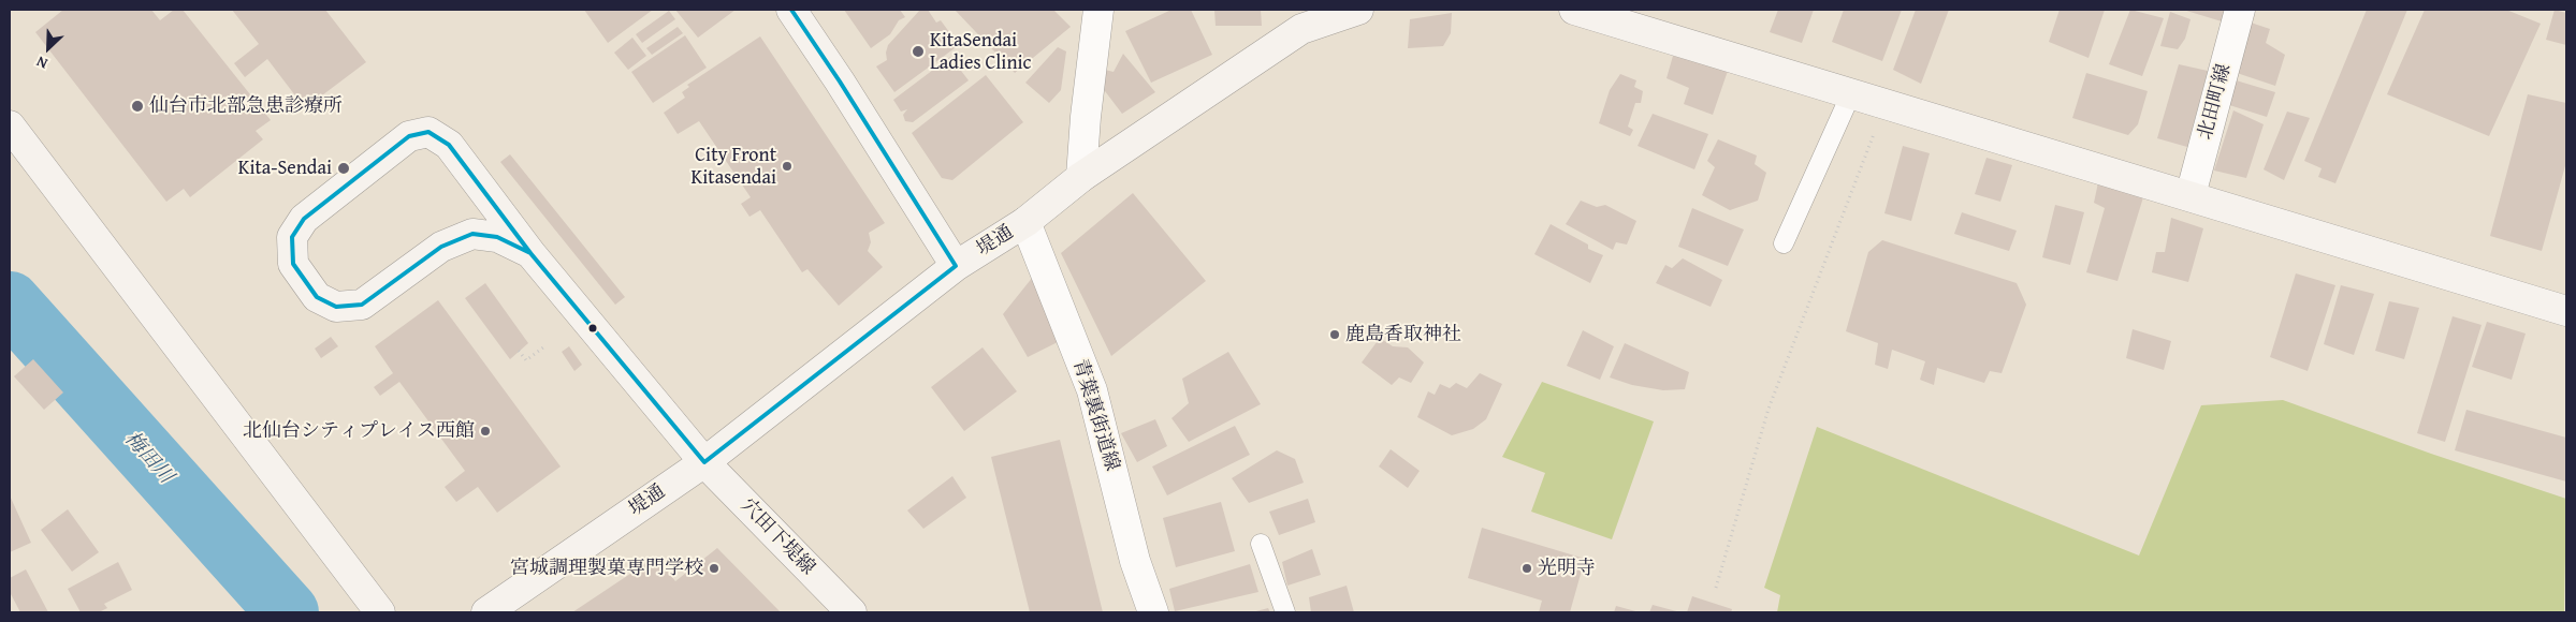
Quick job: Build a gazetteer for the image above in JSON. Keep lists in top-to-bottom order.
{
  "streets": {
    "street": [
      "北田町線",
      "堤通",
      "青葉裏街道線",
      "穴田下堤線"
    ]
  },
  "crossings": [
    ["堤通", "青葉裏街道線"],
    ["堤通", "穴田下堤線"]
  ],
  "water": ["梅田川"],
  "places": [
    "KitaSendai Ladies Clinic",
    "仙台市北部急患診療所",
    "City Front Kitasendai",
    "Kita-Sendai",
    "鹿島香取神社",
    "北仙台シティプレイス西館",
    "宮城調理製菓専門学校",
    "光明寺"
  ],
  "north": "bottom left"
}
